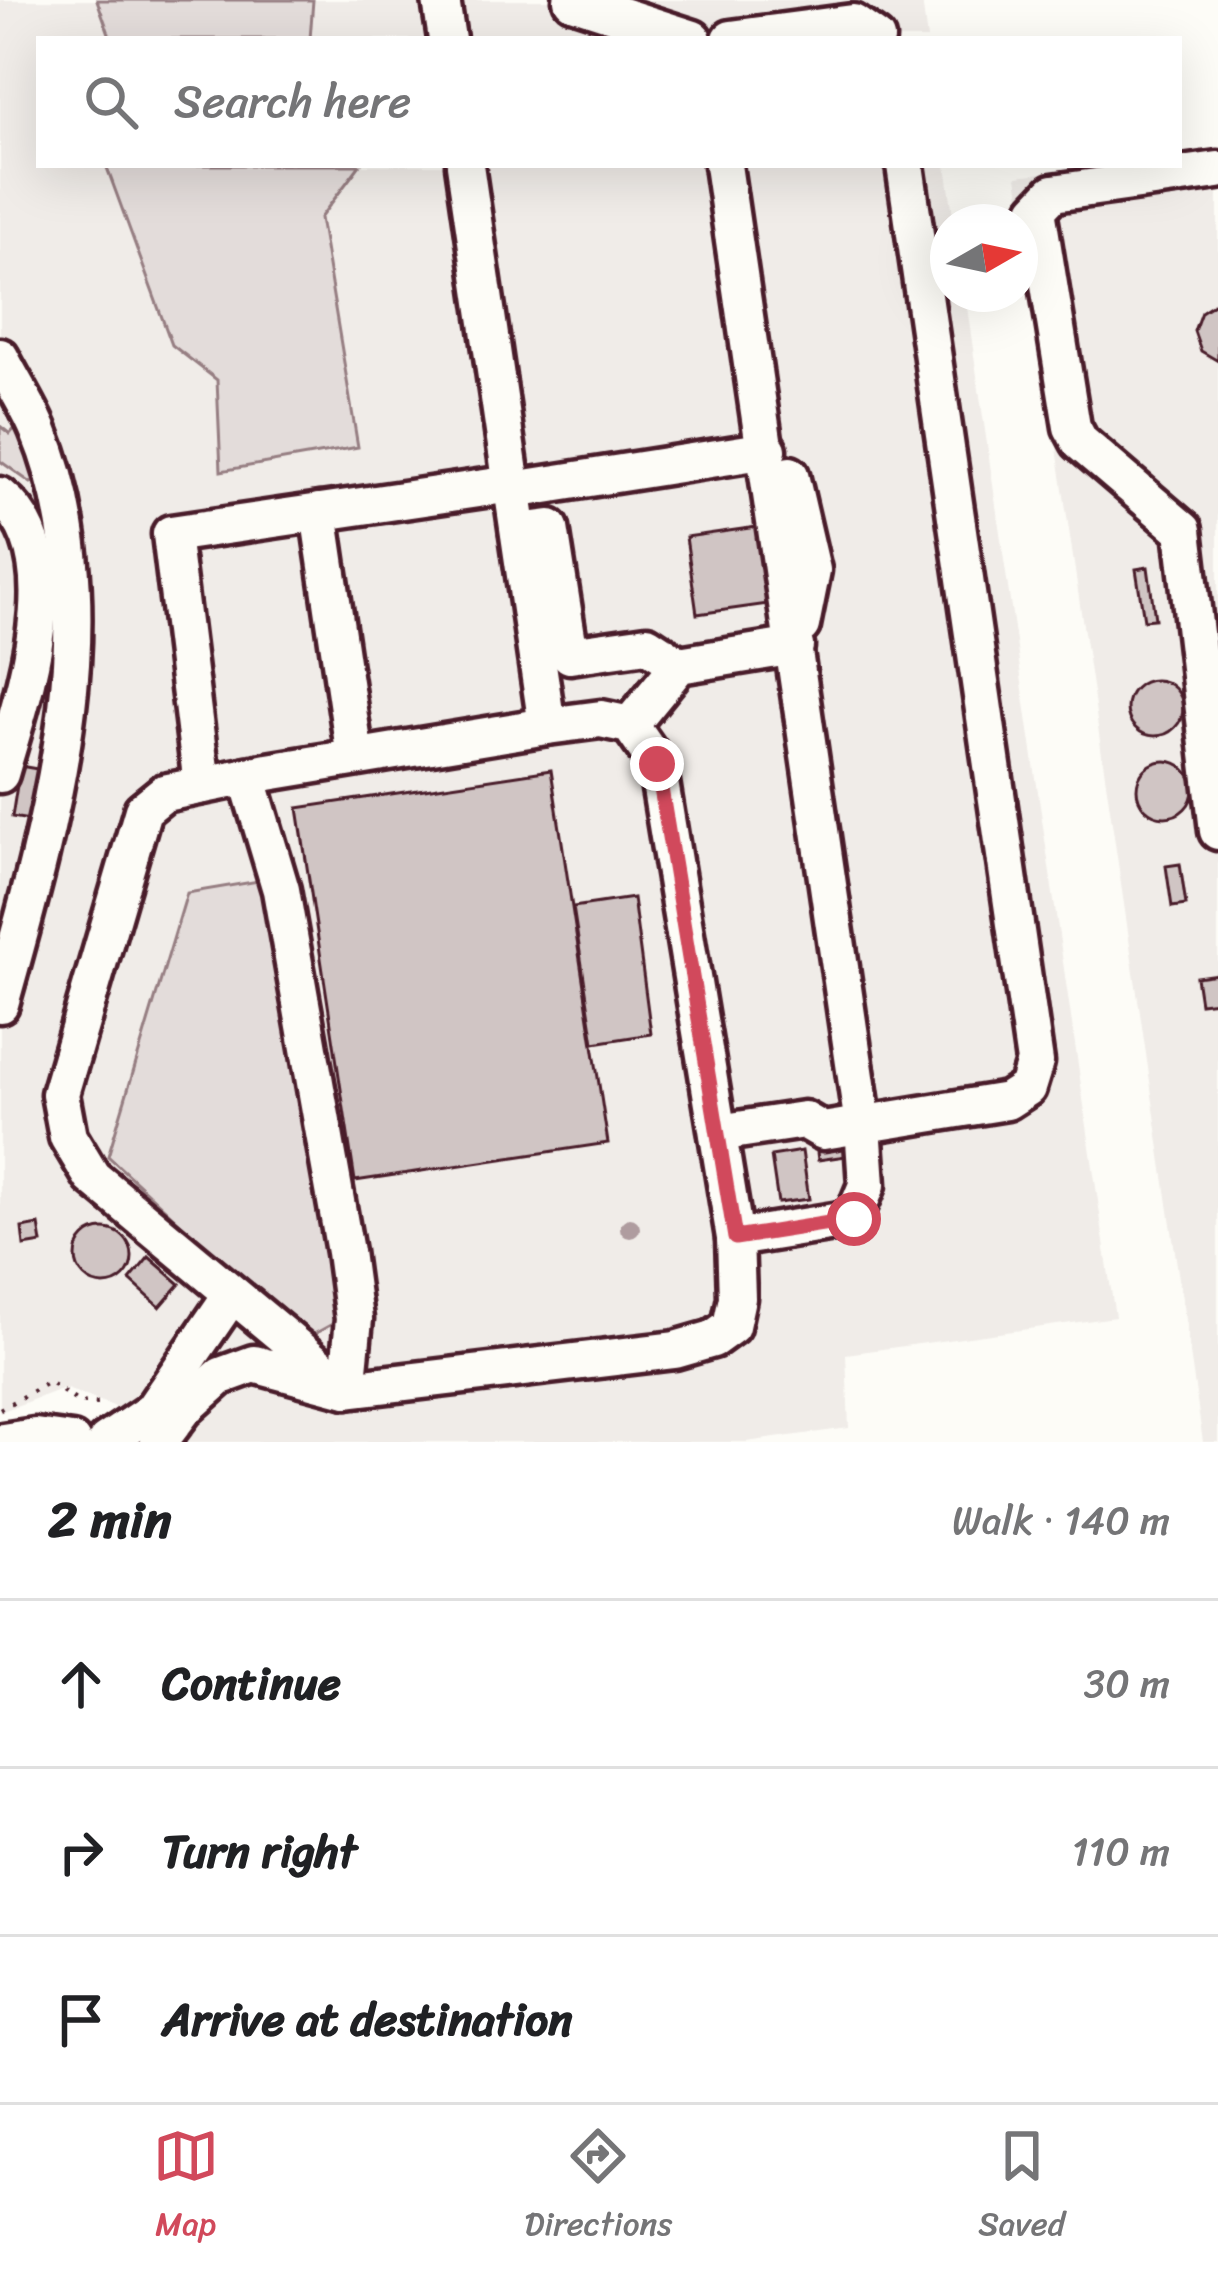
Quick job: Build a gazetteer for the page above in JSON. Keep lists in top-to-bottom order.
{
  "north": "right",
  "page": {
    "search": "Search here",
    "heading": ["2 min", "Walk · 140 m"],
    "list": [
      ["Continue", "30 m"],
      ["Turn right", "110 m"],
      "Arrive at destination"
    ],
    "nav": ["Map", "Directions", "Saved"]
  }
}
